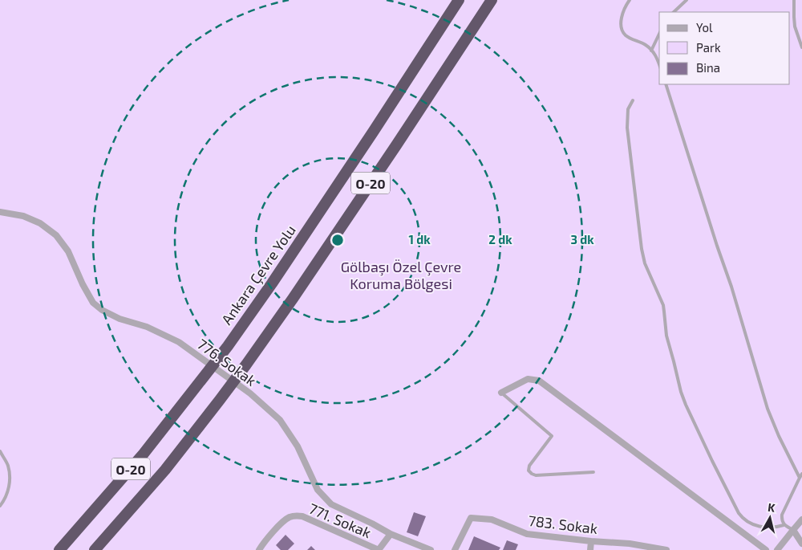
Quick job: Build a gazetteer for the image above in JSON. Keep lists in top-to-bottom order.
{
  "streets": {
    "highway": ["O-20", "Ankara Çevre Yolu"],
    "street": ["776. Sokak", "771. Sokak", "783. Sokak"]
  },
  "parks": ["Gölbaşı Özel Çevre Koruma Bölgesi"],
  "legend": ["Yol", "Park", "Bina"],
  "north": "top",
  "rings": ["1 dk", "2 dk", "3 dk"]
}
